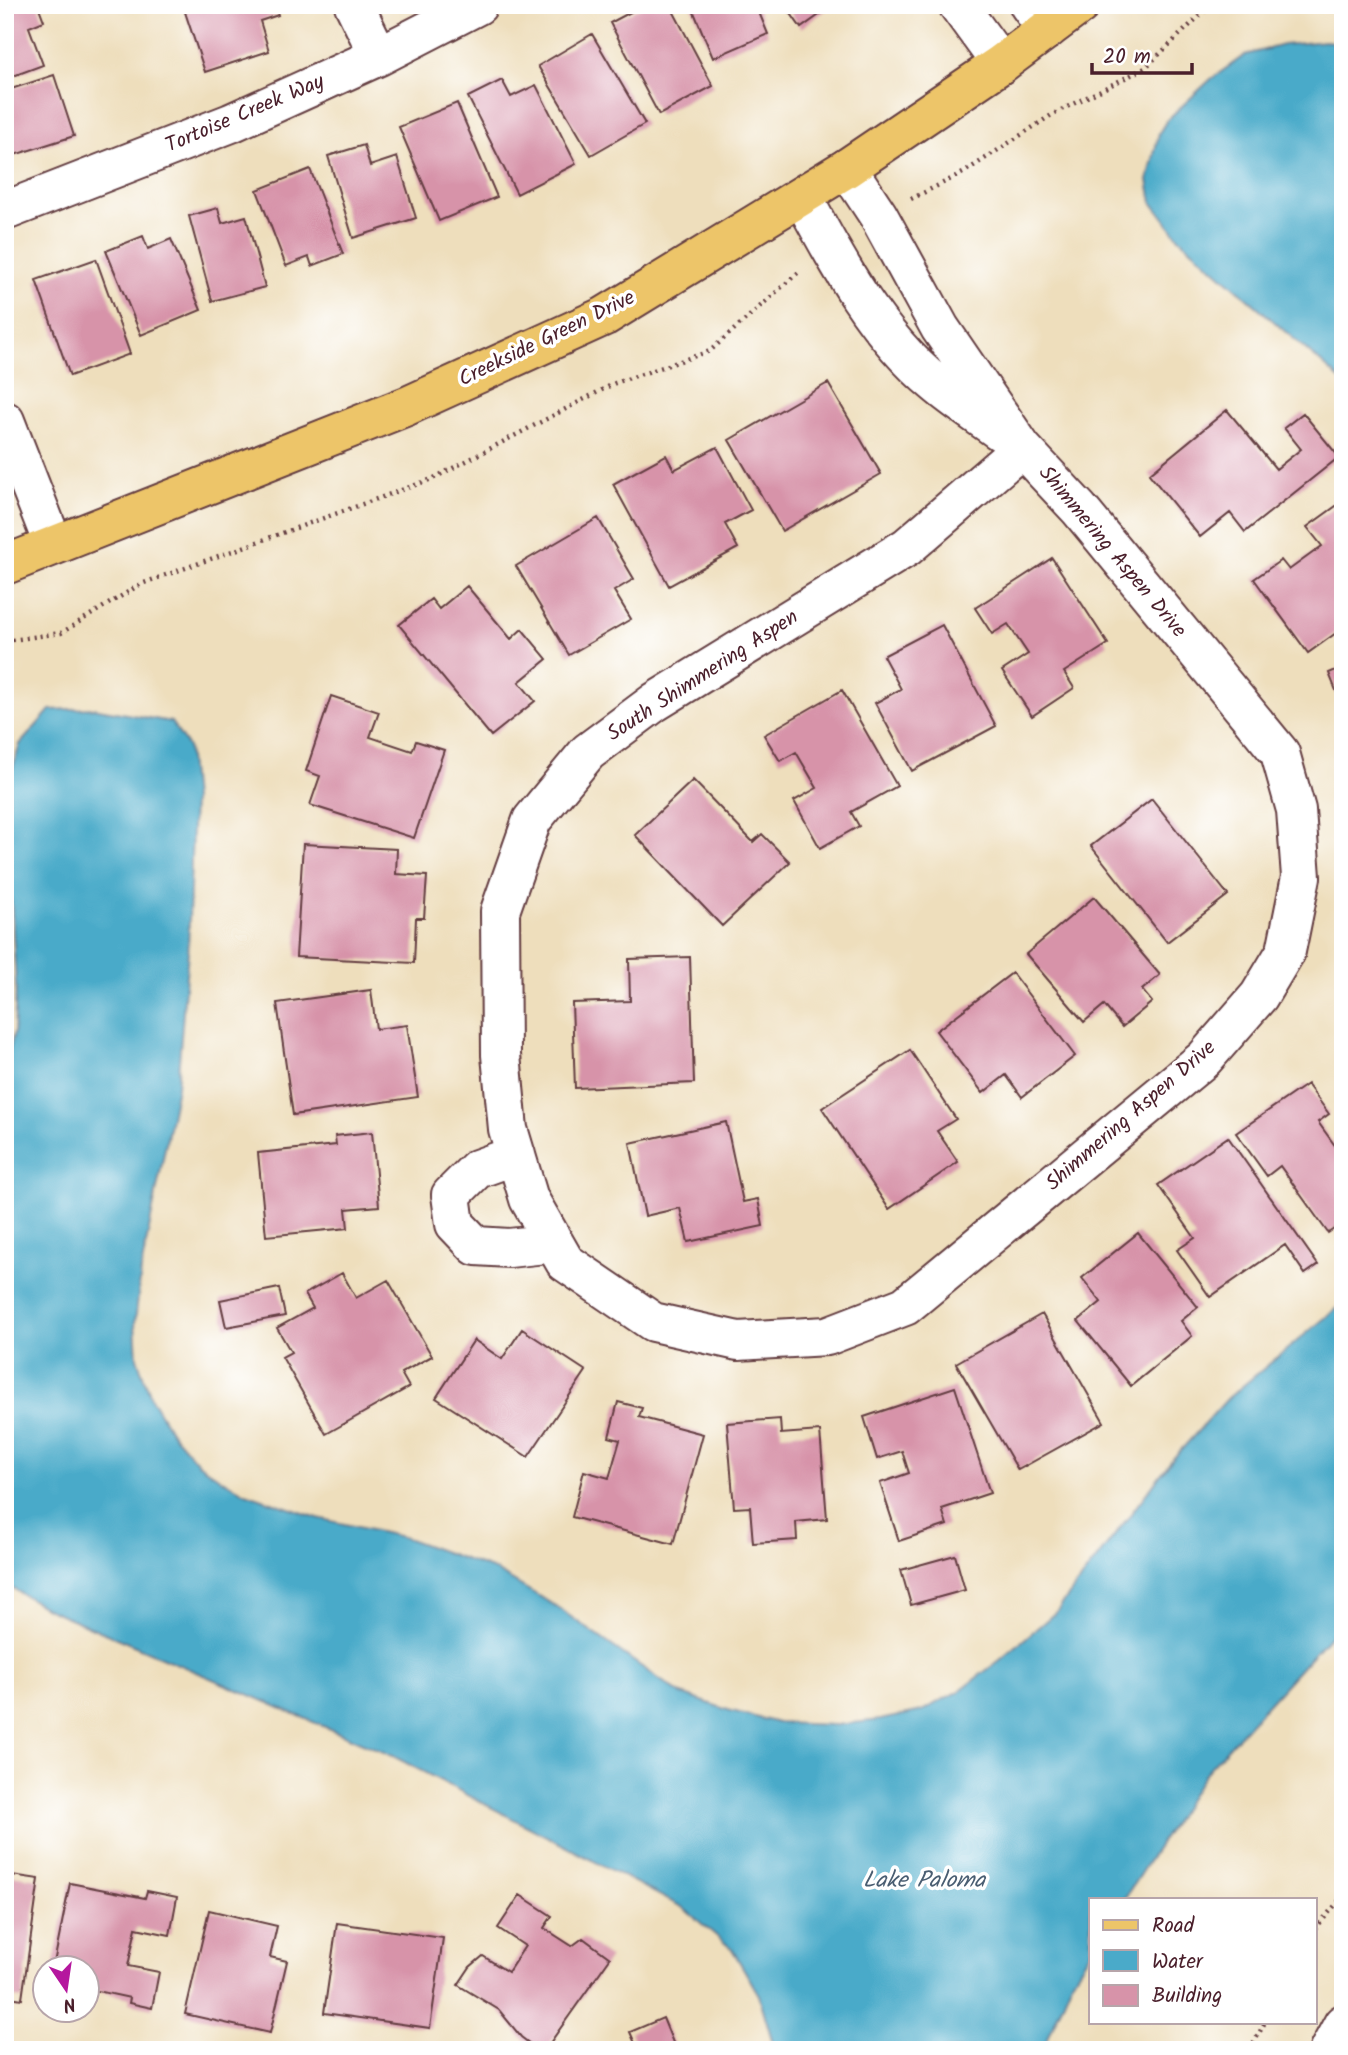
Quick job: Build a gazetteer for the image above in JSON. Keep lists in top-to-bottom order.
{
  "streets": {
    "main road": ["Creekside Green Drive"],
    "street": ["Tortoise Creek Way", "Shimmering Aspen Drive", "South Shimmering Aspen"]
  },
  "crossings": [
    ["Creekside Green Drive", "Shimmering Aspen Drive"],
    ["Shimmering Aspen Drive", "South Shimmering Aspen"]
  ],
  "water": ["Lake Paloma"],
  "legend": ["Road", "Water", "Building"],
  "scale_bar": "20 m",
  "north": "bottom"
}
